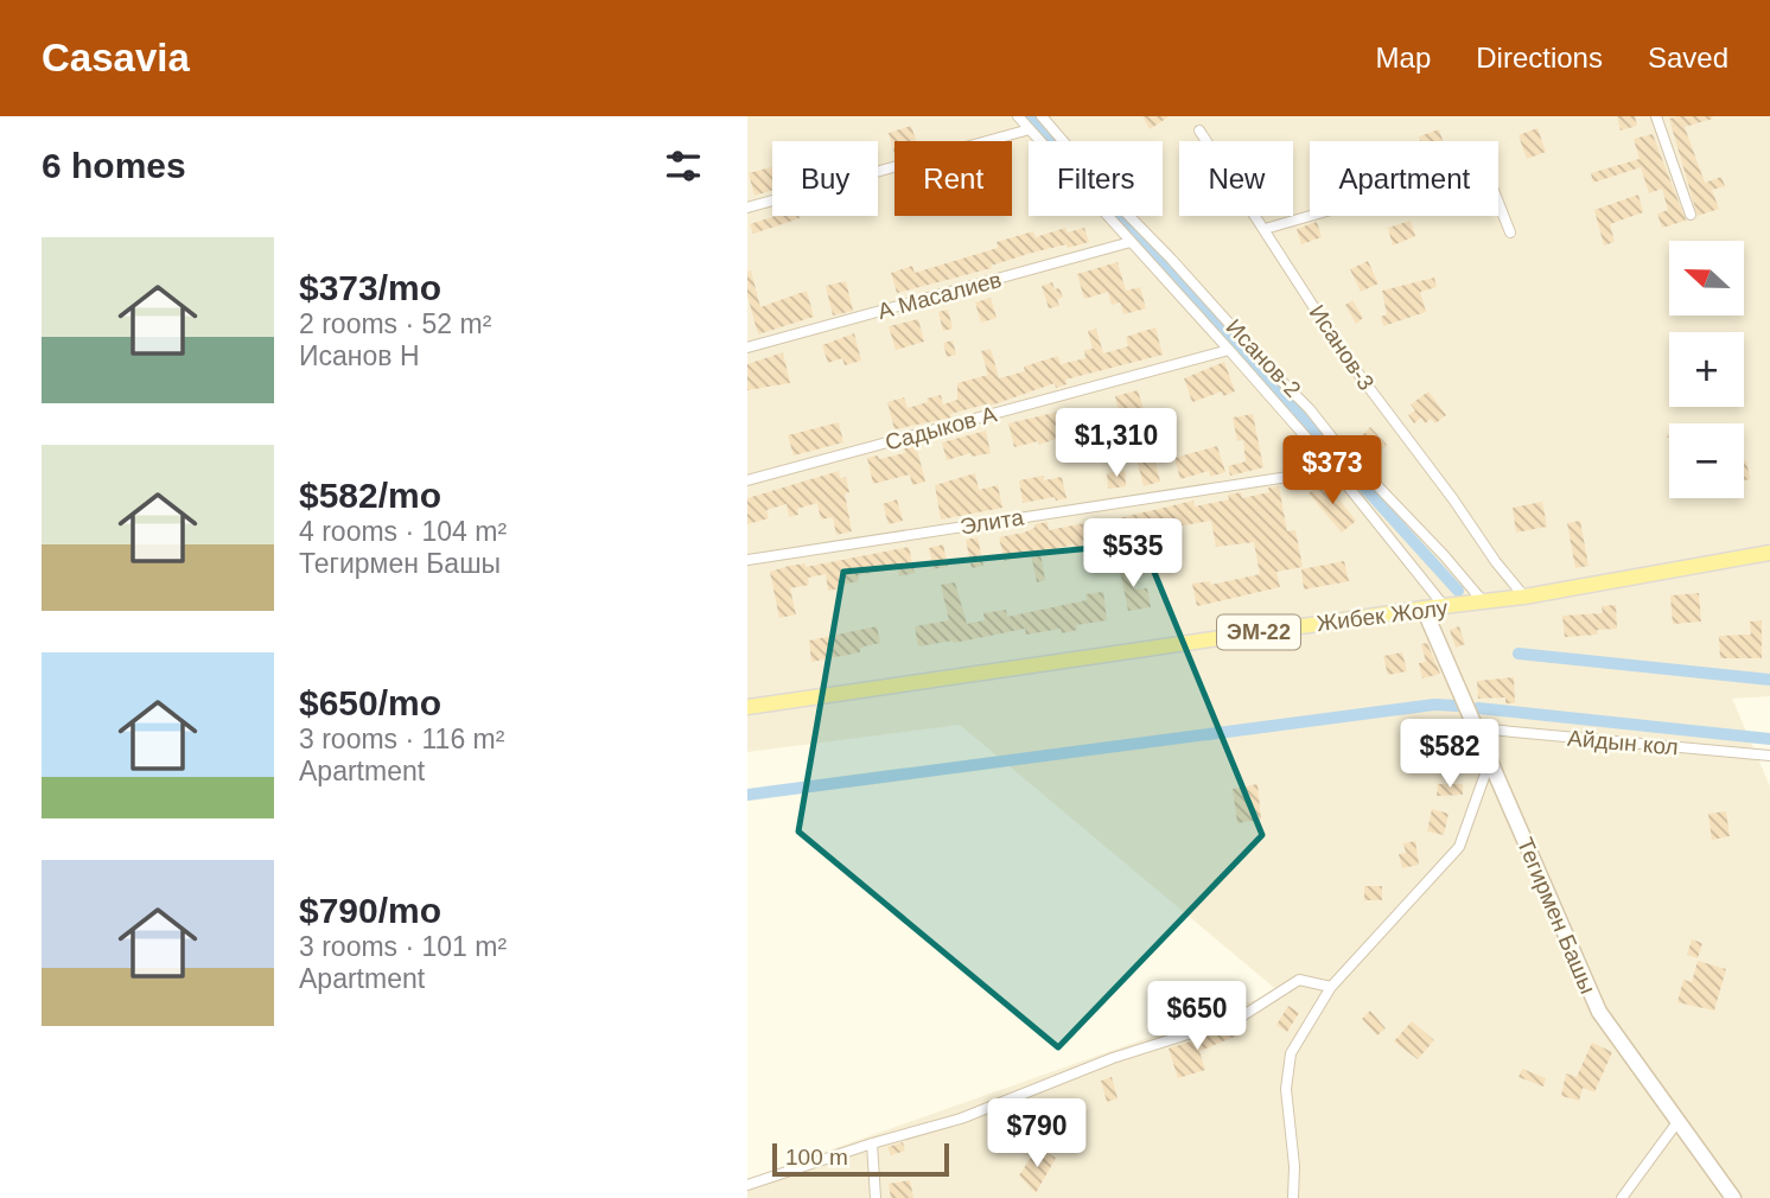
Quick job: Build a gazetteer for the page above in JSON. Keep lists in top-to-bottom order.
{
  "streets": {
    "main road": ["Жибек Жолу", "ЭМ-22"],
    "street": [
      "А Масалиев",
      "Исанов-3",
      "Исанов-2",
      "Садыков А",
      "Элита",
      "Айдын кол",
      "Тегирмен Башы"
    ]
  },
  "crossings": [
    ["Исанов-3", "Жибек Жолу"],
    ["Исанов-2", "Жибек Жолу"],
    ["Жибек Жолу", "Тегирмен Башы"],
    ["Айдын кол", "Тегирмен Башы"]
  ],
  "scale_bar": "100 m",
  "north": "left",
  "page": {
    "header": "Casavia",
    "nav": ["Map", "Directions", "Saved"],
    "heading": "6 homes",
    "chip": [
      "Buy",
      "Rent",
      "Filters",
      "New",
      "Apartment"
    ],
    "list": [
      {
        "name": "$373/mo",
        "note": "2 rooms · 52 m² · Исанов Н"
      },
      {
        "name": "$582/mo",
        "note": "4 rooms · 104 m² · Тегирмен Башы"
      },
      {
        "name": "$650/mo",
        "note": "3 rooms · 116 m² · Apartment"
      },
      {
        "name": "$790/mo",
        "note": "3 rooms · 101 m² · Apartment"
      }
    ],
    "map_buttons": ["+", "−"],
    "price": [
      "$1,310",
      "$373",
      "$535",
      "$582",
      "$650",
      "$790"
    ],
    "scale": "100 m"
  }
}
